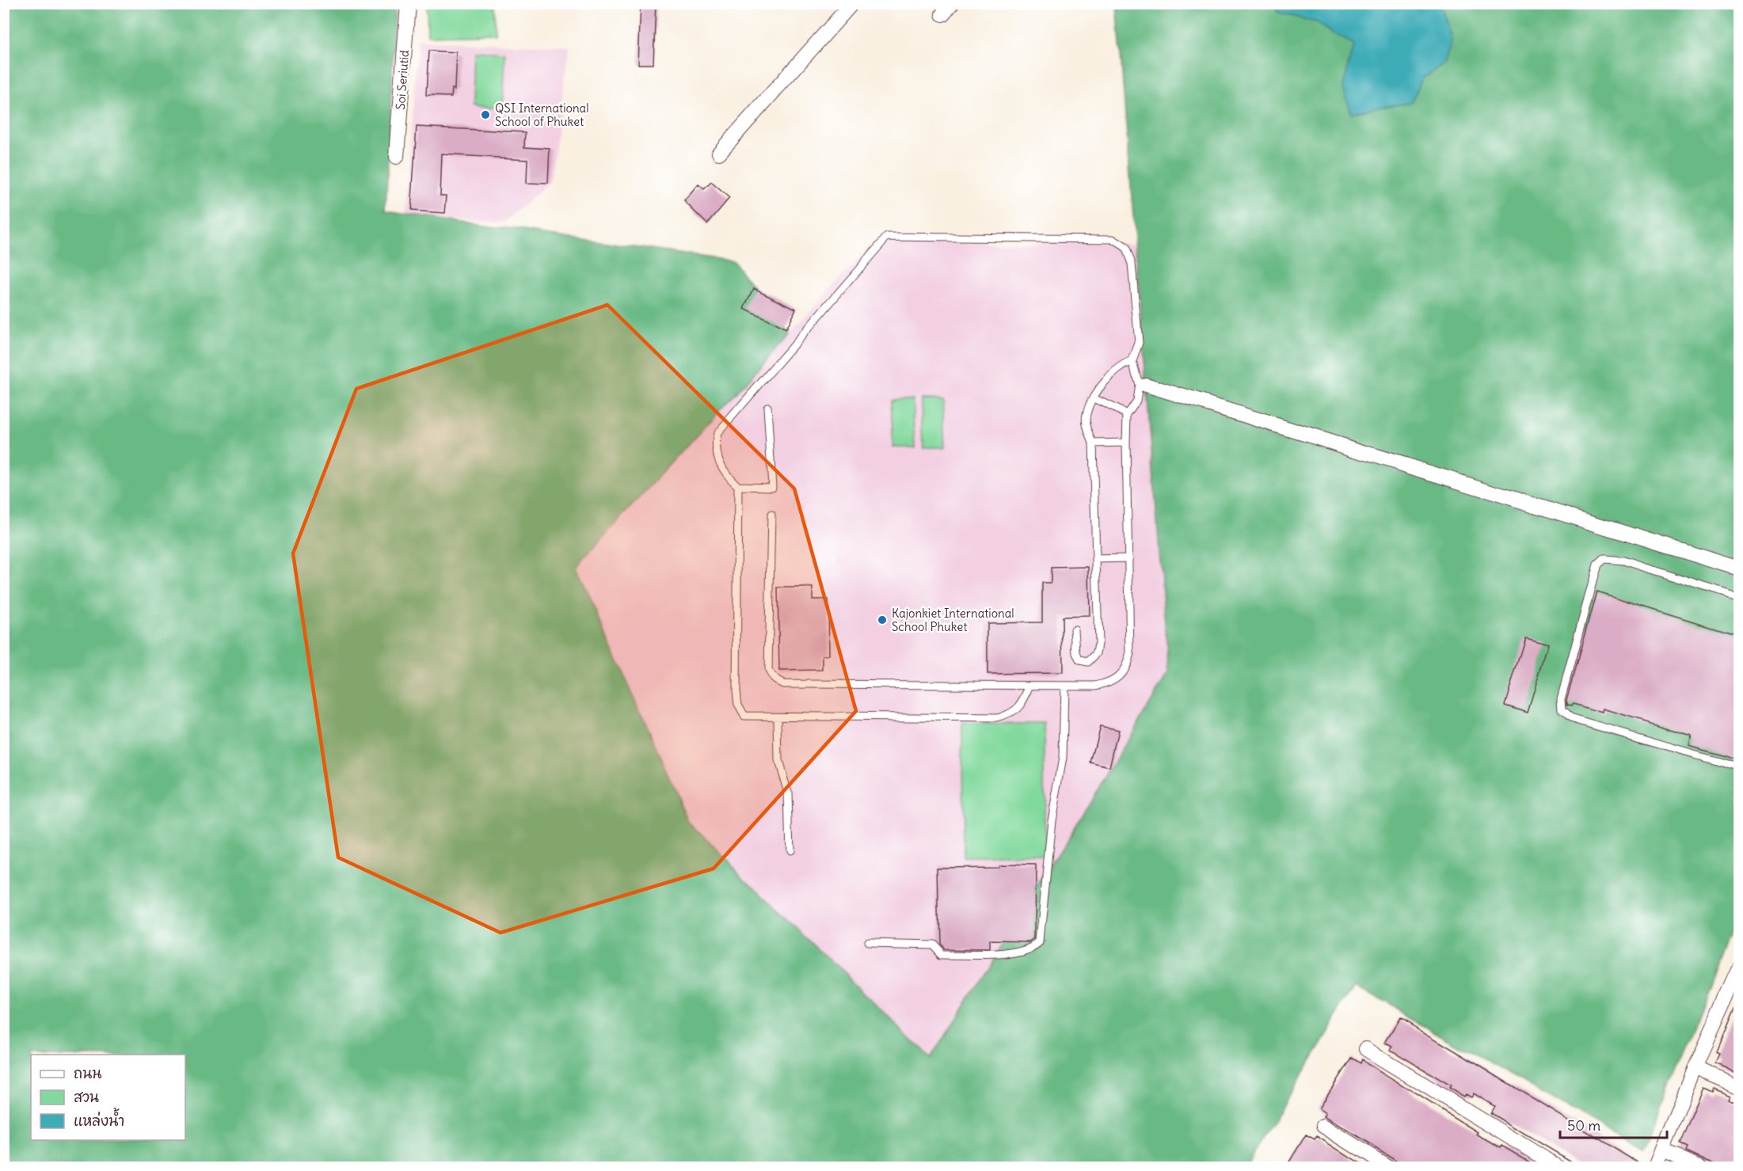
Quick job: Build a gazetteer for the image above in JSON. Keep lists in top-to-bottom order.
{
  "streets": {
    "street": ["Soi Seriutid"]
  },
  "places": ["QSI International School of Phuket", "Kajonkiet International School Phuket"],
  "legend": ["ถนน", "สวน", "แหล่งน้ำ"],
  "scale_bar": "50 m"
}
